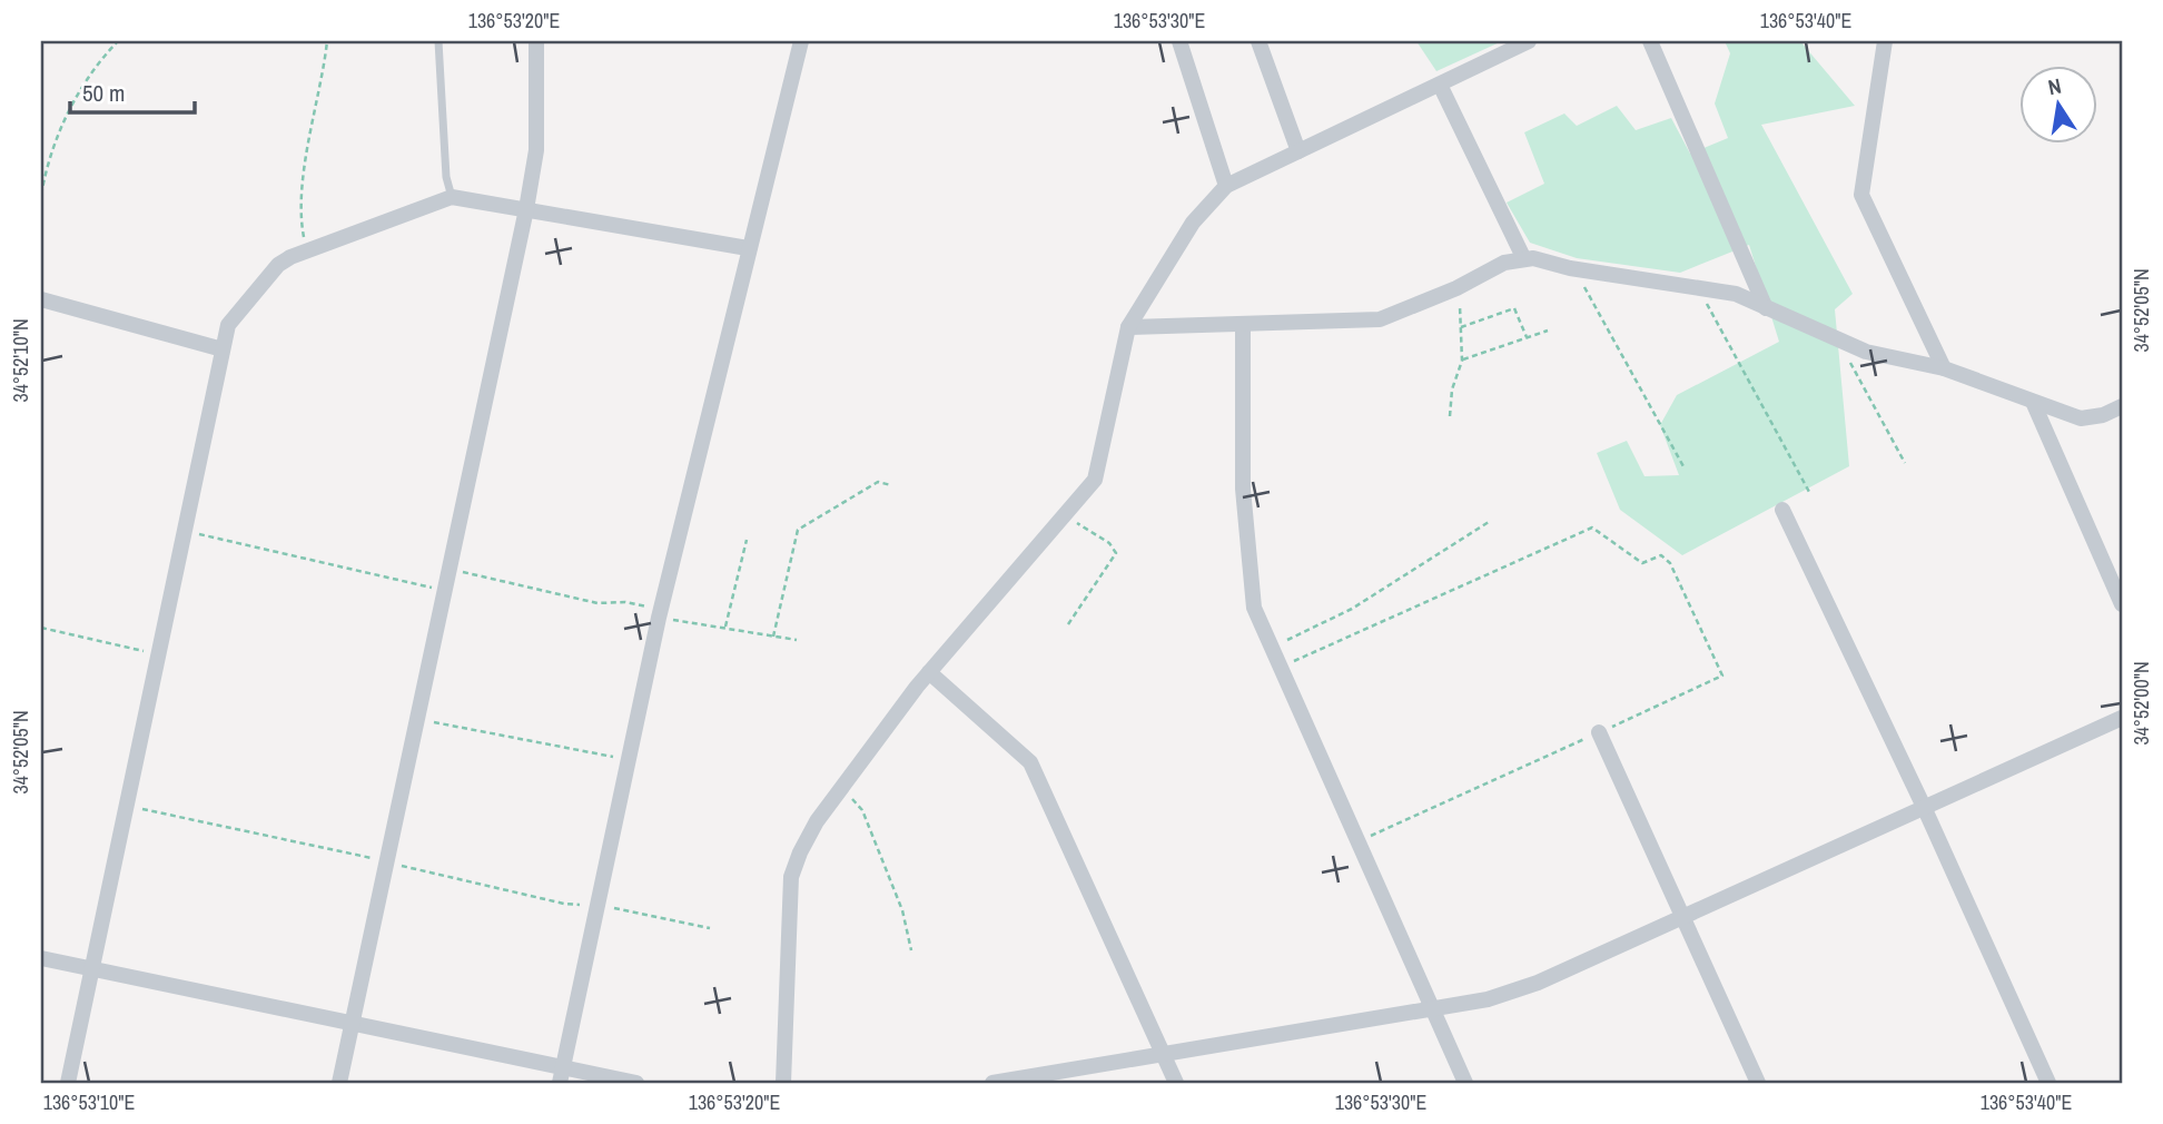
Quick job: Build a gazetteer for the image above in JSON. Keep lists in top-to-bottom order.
{
  "scale_bar": "50 m",
  "north": "top",
  "coordinates": [
    "136°53'20\"E",
    "136°53'30\"E",
    "136°53'40\"E",
    "34°52'05\"N",
    "34°52'10\"N",
    "34°52'00\"N",
    "136°53'10\"E"
  ]
}
